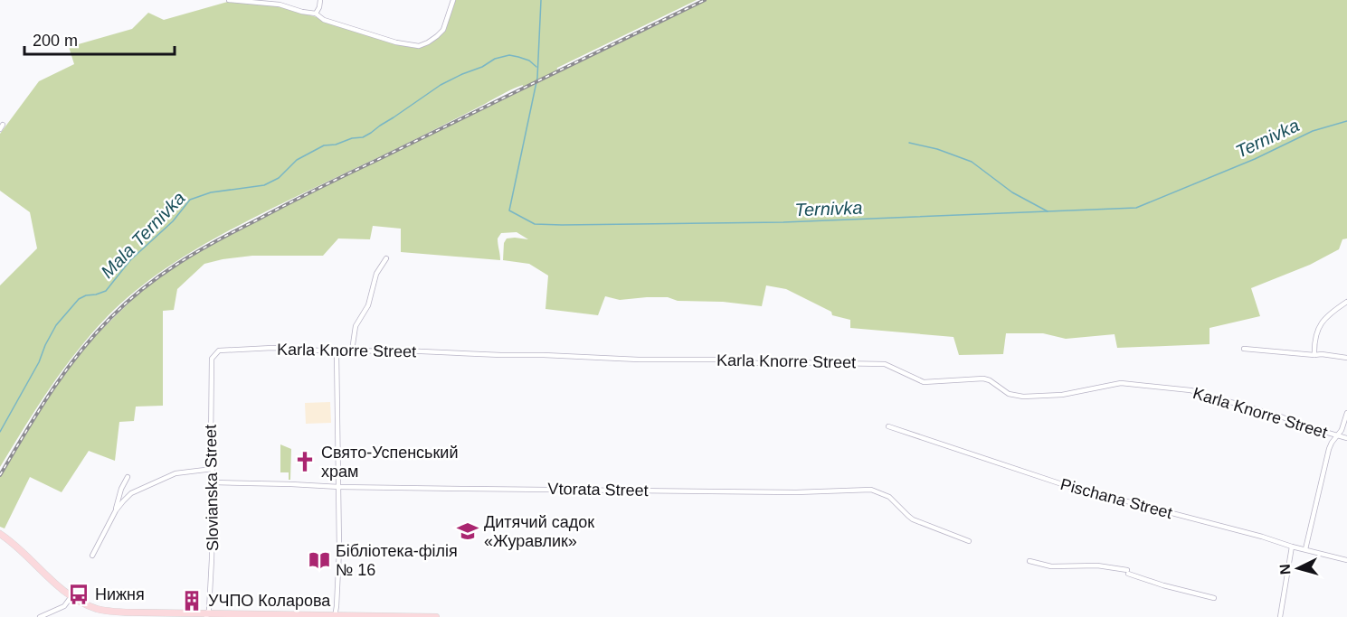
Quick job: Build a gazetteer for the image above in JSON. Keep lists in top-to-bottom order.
{
  "streets": {
    "street": [
      "Karla Knorre Street",
      "Slovianska Street",
      "Vtorata Street",
      "Pischana Street"
    ]
  },
  "crossings": [
    ["Karla Knorre Street", "Slovianska Street"],
    ["Slovianska Street", "Vtorata Street"]
  ],
  "water": ["Ternivka", "Mala Ternivka"],
  "places": {
    "church": ["Свято-Успенський храм"],
    "school or university": ["Дитячий садок «Журавлик»"],
    "library": ["Бібліотека-філія № 16"],
    "bus stop": ["Нижня"],
    "building": ["УЧПО Коларова"]
  },
  "scale_bar": "200 m",
  "north": "left"
}
